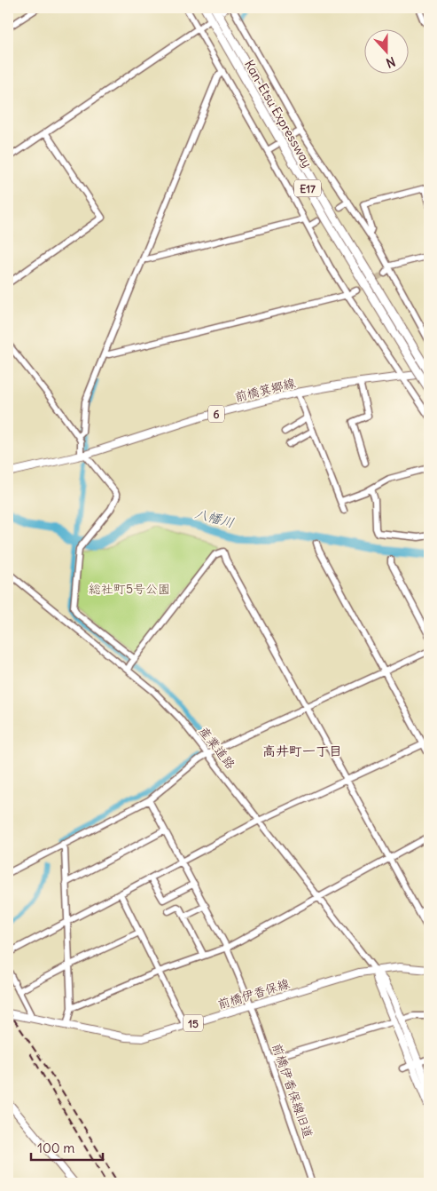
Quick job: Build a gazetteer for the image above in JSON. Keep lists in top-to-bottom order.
{
  "streets": {
    "highway": ["Kan-Etsu Expressway", "E17"],
    "main road": [
      "前橋箕郷線",
      "6",
      "前橋伊香保線",
      "15"
    ],
    "street": ["産業道路", "前橋伊香保線旧道"]
  },
  "crossings": [
    ["Kan-Etsu Expressway", "前橋箕郷線"],
    ["産業道路", "前橋伊香保線"],
    ["前橋伊香保線", "前橋伊香保線旧道"]
  ],
  "districts": ["高井町一丁目"],
  "water": ["八幡川"],
  "parks": ["総社町5号公園"],
  "scale_bar": "100 m",
  "north": "bottom"
}
